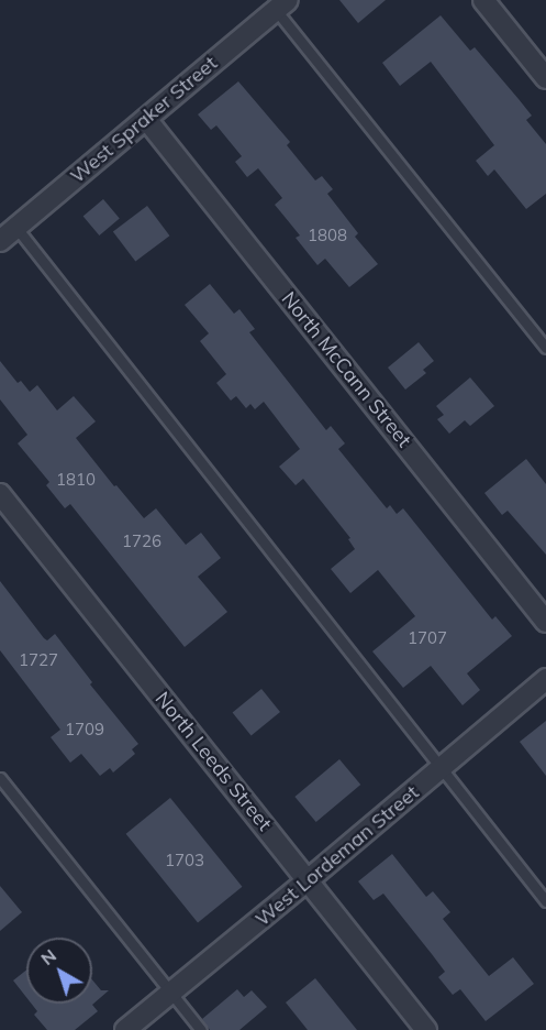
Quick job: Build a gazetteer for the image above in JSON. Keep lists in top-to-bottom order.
{
  "streets": {
    "street": [
      "West Spraker Street",
      "North McCann Street",
      "North Leeds Street",
      "West Lordeman Street"
    ]
  },
  "crossings": [
    ["West Spraker Street", "North McCann Street"],
    ["North Leeds Street", "West Lordeman Street"]
  ],
  "house_numbers": [
    "1808",
    "1810",
    "1726",
    "1707",
    "1727",
    "1709",
    "1703"
  ],
  "north": "top left"
}
